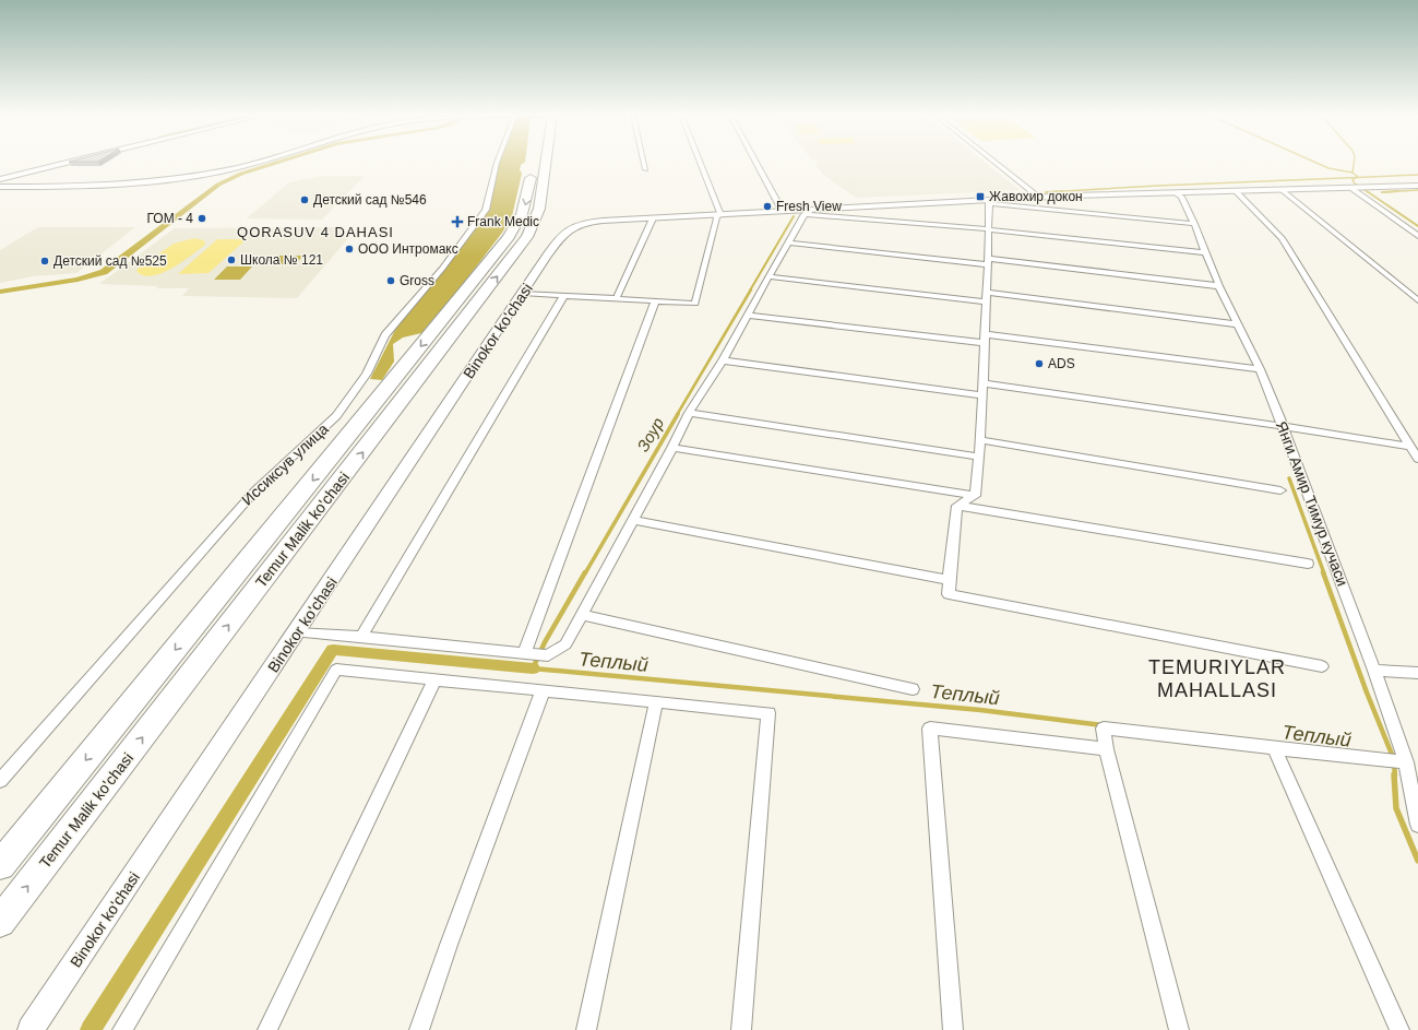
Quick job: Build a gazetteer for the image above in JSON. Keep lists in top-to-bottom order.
{
  "streets": {
    "highway": ["Temur Malik ko'chasi"],
    "main road": ["Binokor ko'chasi"],
    "street": ["Иссиксув улица", "Янги Амир Тимур кучаси"]
  },
  "crossings": [
    ["Binokor ko'chasi", "Янги Амир Тимур кучаси"]
  ],
  "districts": ["QORASUV 4 DAHASI", "TEMURIYLAR MAHALLASI"],
  "water": ["Зоур", "Теплый"],
  "places": {
    "transit": ["Жавохир докон"],
    "other": [
      "Детский сад №546",
      "Fresh View",
      "ГОМ - 4",
      "ООО Интромакс",
      "Школа № 121",
      "Детский сад №525",
      "Gross",
      "ADS"
    ],
    "health": ["Frank Medic"]
  }
}
